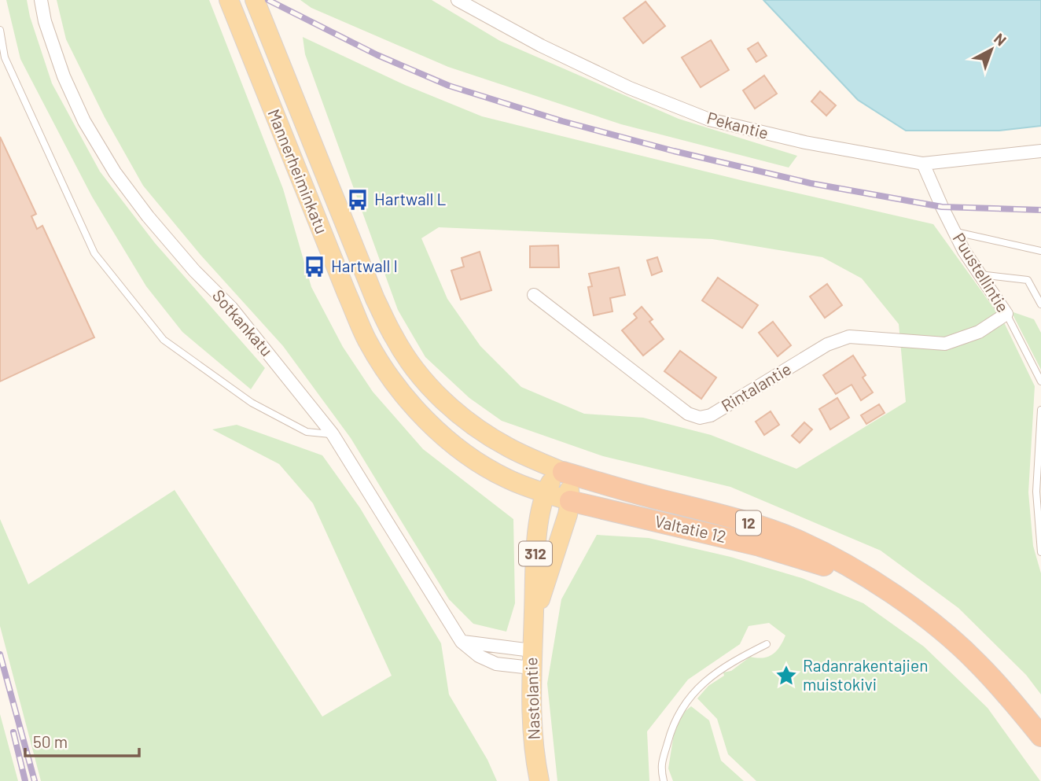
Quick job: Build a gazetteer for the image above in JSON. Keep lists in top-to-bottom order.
{
  "streets": {
    "highway": ["12", "Valtatie 12"],
    "main road": ["Mannerheiminkatu", "312", "Nastolantie"],
    "street": [
      "Pekantie",
      "Puustellintie",
      "Sotkankatu",
      "Rintalantie"
    ]
  },
  "crossings": [
    ["Pekantie", "Puustellintie"],
    ["Mannerheiminkatu", "Valtatie 12"],
    ["Mannerheiminkatu", "Nastolantie"],
    ["Puustellintie", "Rintalantie"],
    ["Sotkankatu", "Nastolantie"],
    ["Valtatie 12", "Nastolantie"]
  ],
  "places": {
    "bus stop": ["Hartwall L", "Hartwall I"],
    "place": ["Radanrakentajien muistokivi"]
  },
  "scale_bar": "50 m",
  "north": "top right"
}
